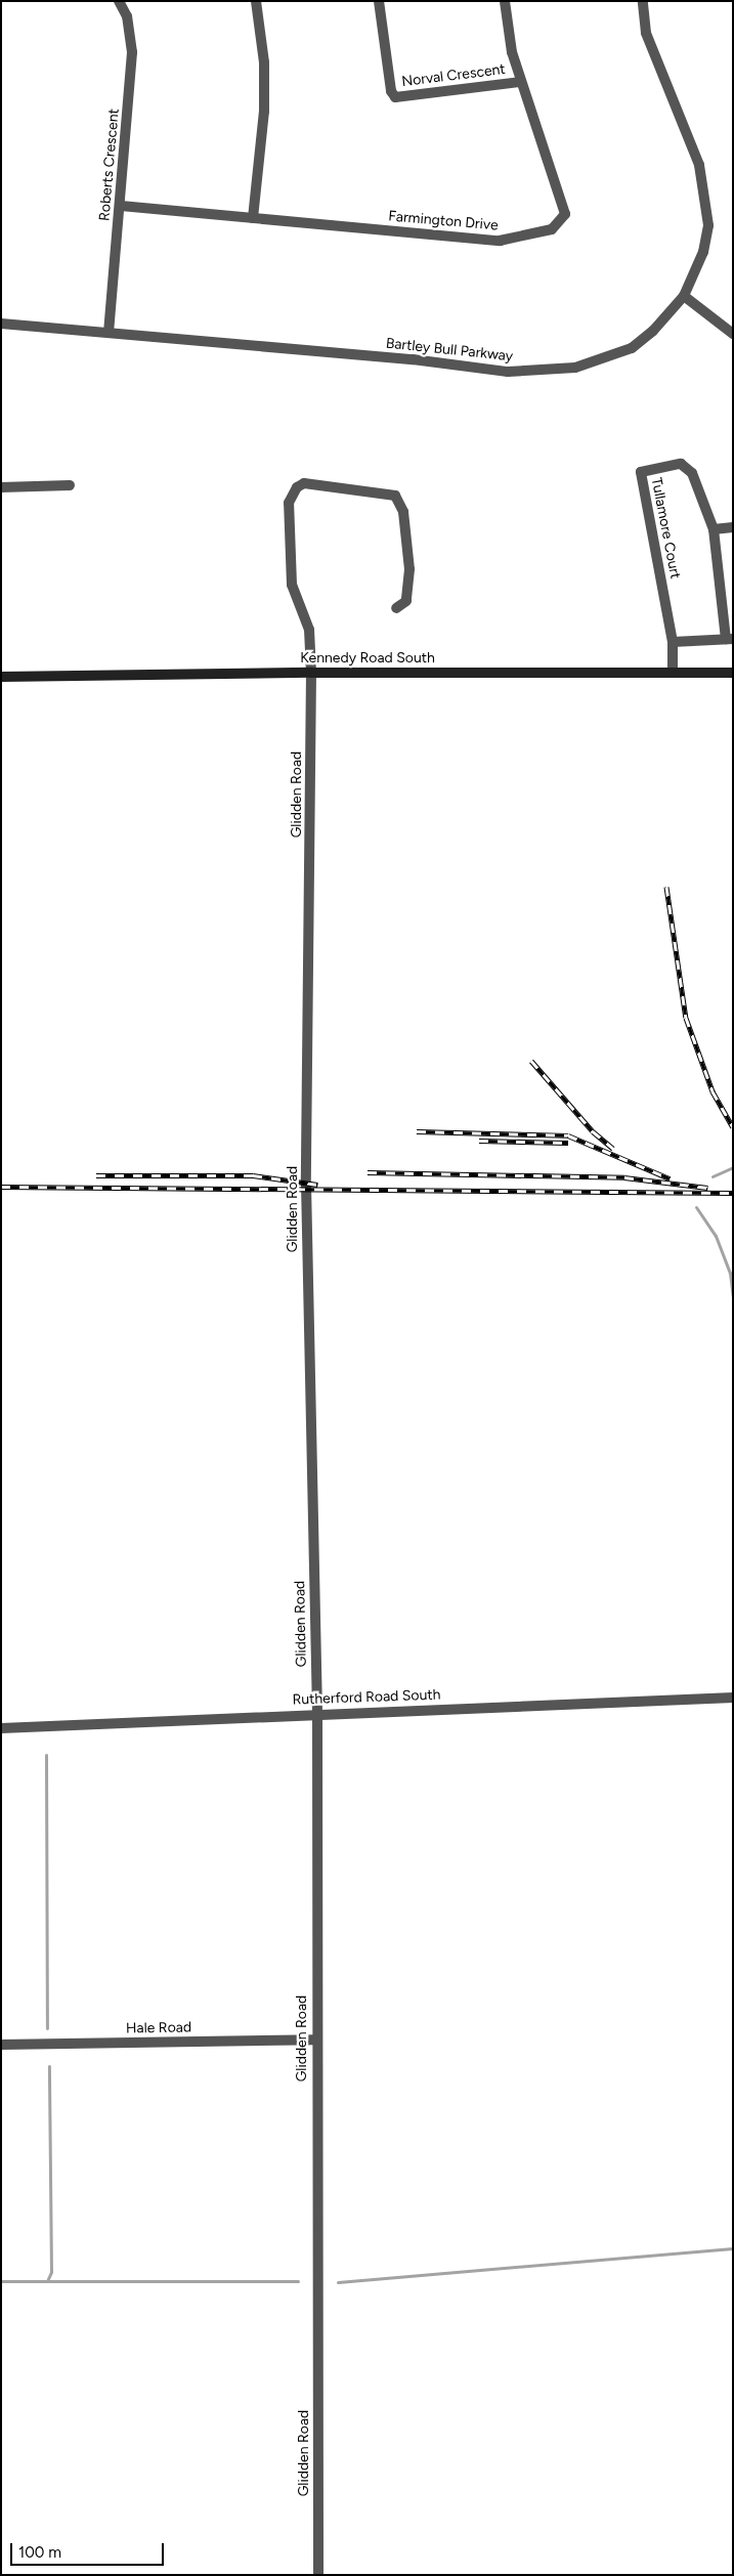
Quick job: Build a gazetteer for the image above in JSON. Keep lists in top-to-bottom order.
{
  "streets": {
    "main road": ["Kennedy Road South"],
    "street": [
      "Norval Crescent",
      "Roberts Crescent",
      "Farmington Drive",
      "Bartley Bull Parkway",
      "Tullamore Court",
      "Glidden Road",
      "Rutherford Road South",
      "Hale Road"
    ]
  },
  "crossings": [
    ["Norval Crescent", "Farmington Drive"],
    ["Roberts Crescent", "Farmington Drive"],
    ["Roberts Crescent", "Bartley Bull Parkway"],
    ["Tullamore Court", "Kennedy Road South"],
    ["Kennedy Road South", "Glidden Road"],
    ["Glidden Road", "Rutherford Road South"],
    ["Glidden Road", "Hale Road"]
  ],
  "scale_bar": "100 m"
}
